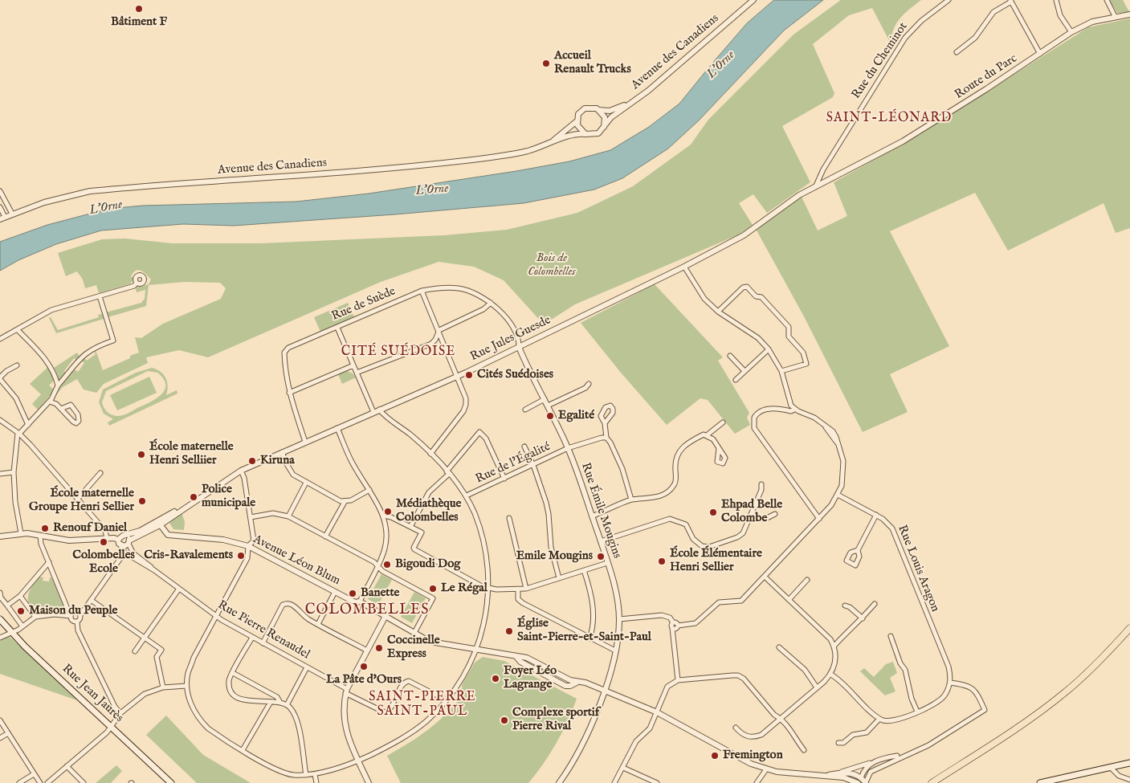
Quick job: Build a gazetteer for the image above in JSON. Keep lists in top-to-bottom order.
{
  "streets": {
    "main road": ["Rue Jean Jaurès"],
    "street": [
      "Avenue des Canadiens",
      "Rue du Cheminot",
      "Route du Parc",
      "Rue de Suède",
      "Rue Jules Guesde",
      "Rue de l'Égalité",
      "Rue Émile Mougins",
      "Avenue Léon Blum",
      "Rue Louis Aragon",
      "Rue Pierre Renaudel"
    ]
  },
  "crossings": [
    ["Rue du Cheminot", "Route du Parc"],
    ["Route du Parc", "Rue Jules Guesde"],
    ["Rue de Suède", "Rue Jules Guesde"],
    ["Rue de Suède", "Rue Émile Mougins"],
    ["Rue Jules Guesde", "Rue Émile Mougins"],
    ["Rue Jules Guesde", "Avenue Léon Blum"],
    ["Rue Jules Guesde", "Rue Pierre Renaudel"],
    ["Rue de l'Égalité", "Rue Émile Mougins"]
  ],
  "districts": [
    "SAINT-LÉONARD",
    "CITÉ SUÉDOISE",
    "COLOMBELLES",
    "SAINT-PIERRE SAINT-PAUL"
  ],
  "water": ["L'Orne"],
  "parks": ["Bois de Colombelles"],
  "places": [
    "Bâtiment F",
    "Accueil Renault Trucks",
    "Cités Suédoises",
    "Egalité",
    "École maternelle Henri Selliier",
    "Kiruna",
    "Police municipale",
    "École maternelle Groupe Henri Sellier",
    "Médiathèque Colombelles",
    "Ehpad Belle Colombe",
    "Renouf Daniel",
    "Colombelles Ecole",
    "Cris-Ravalements",
    "Emile Mougins",
    "École Élémentaire Henri Sellier",
    "Bigoudi Dog",
    "Le Régal",
    "Banette",
    "Maison du Peuple",
    "Église Saint-Pierre-et-Saint-Paul",
    "Coccinelle Express",
    "La Pâte d'Ours",
    "Foyer Léo Lagrange",
    "Complexe sportif Pierre Rival",
    "Fremington"
  ]
}
